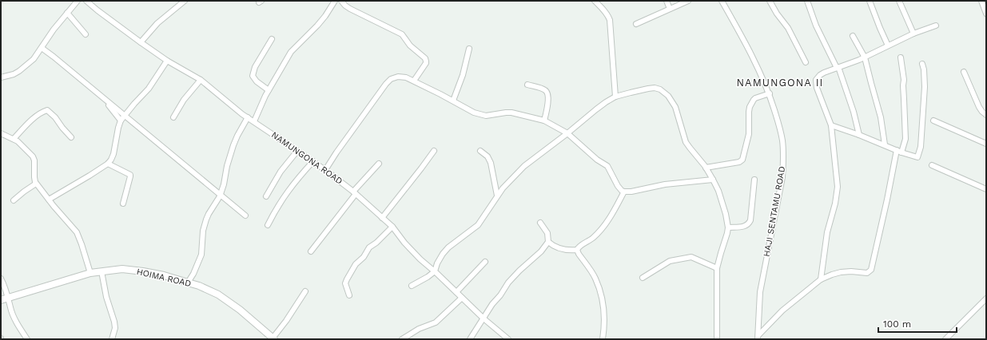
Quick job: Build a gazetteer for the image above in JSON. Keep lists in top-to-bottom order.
{
  "streets": {
    "main road": ["HOIMA ROAD"],
    "street": ["NAMUNGONA ROAD", "HAJI SENTAMU ROAD"]
  },
  "districts": ["NAMUNGONA II"],
  "scale_bar": "100 m"
}
